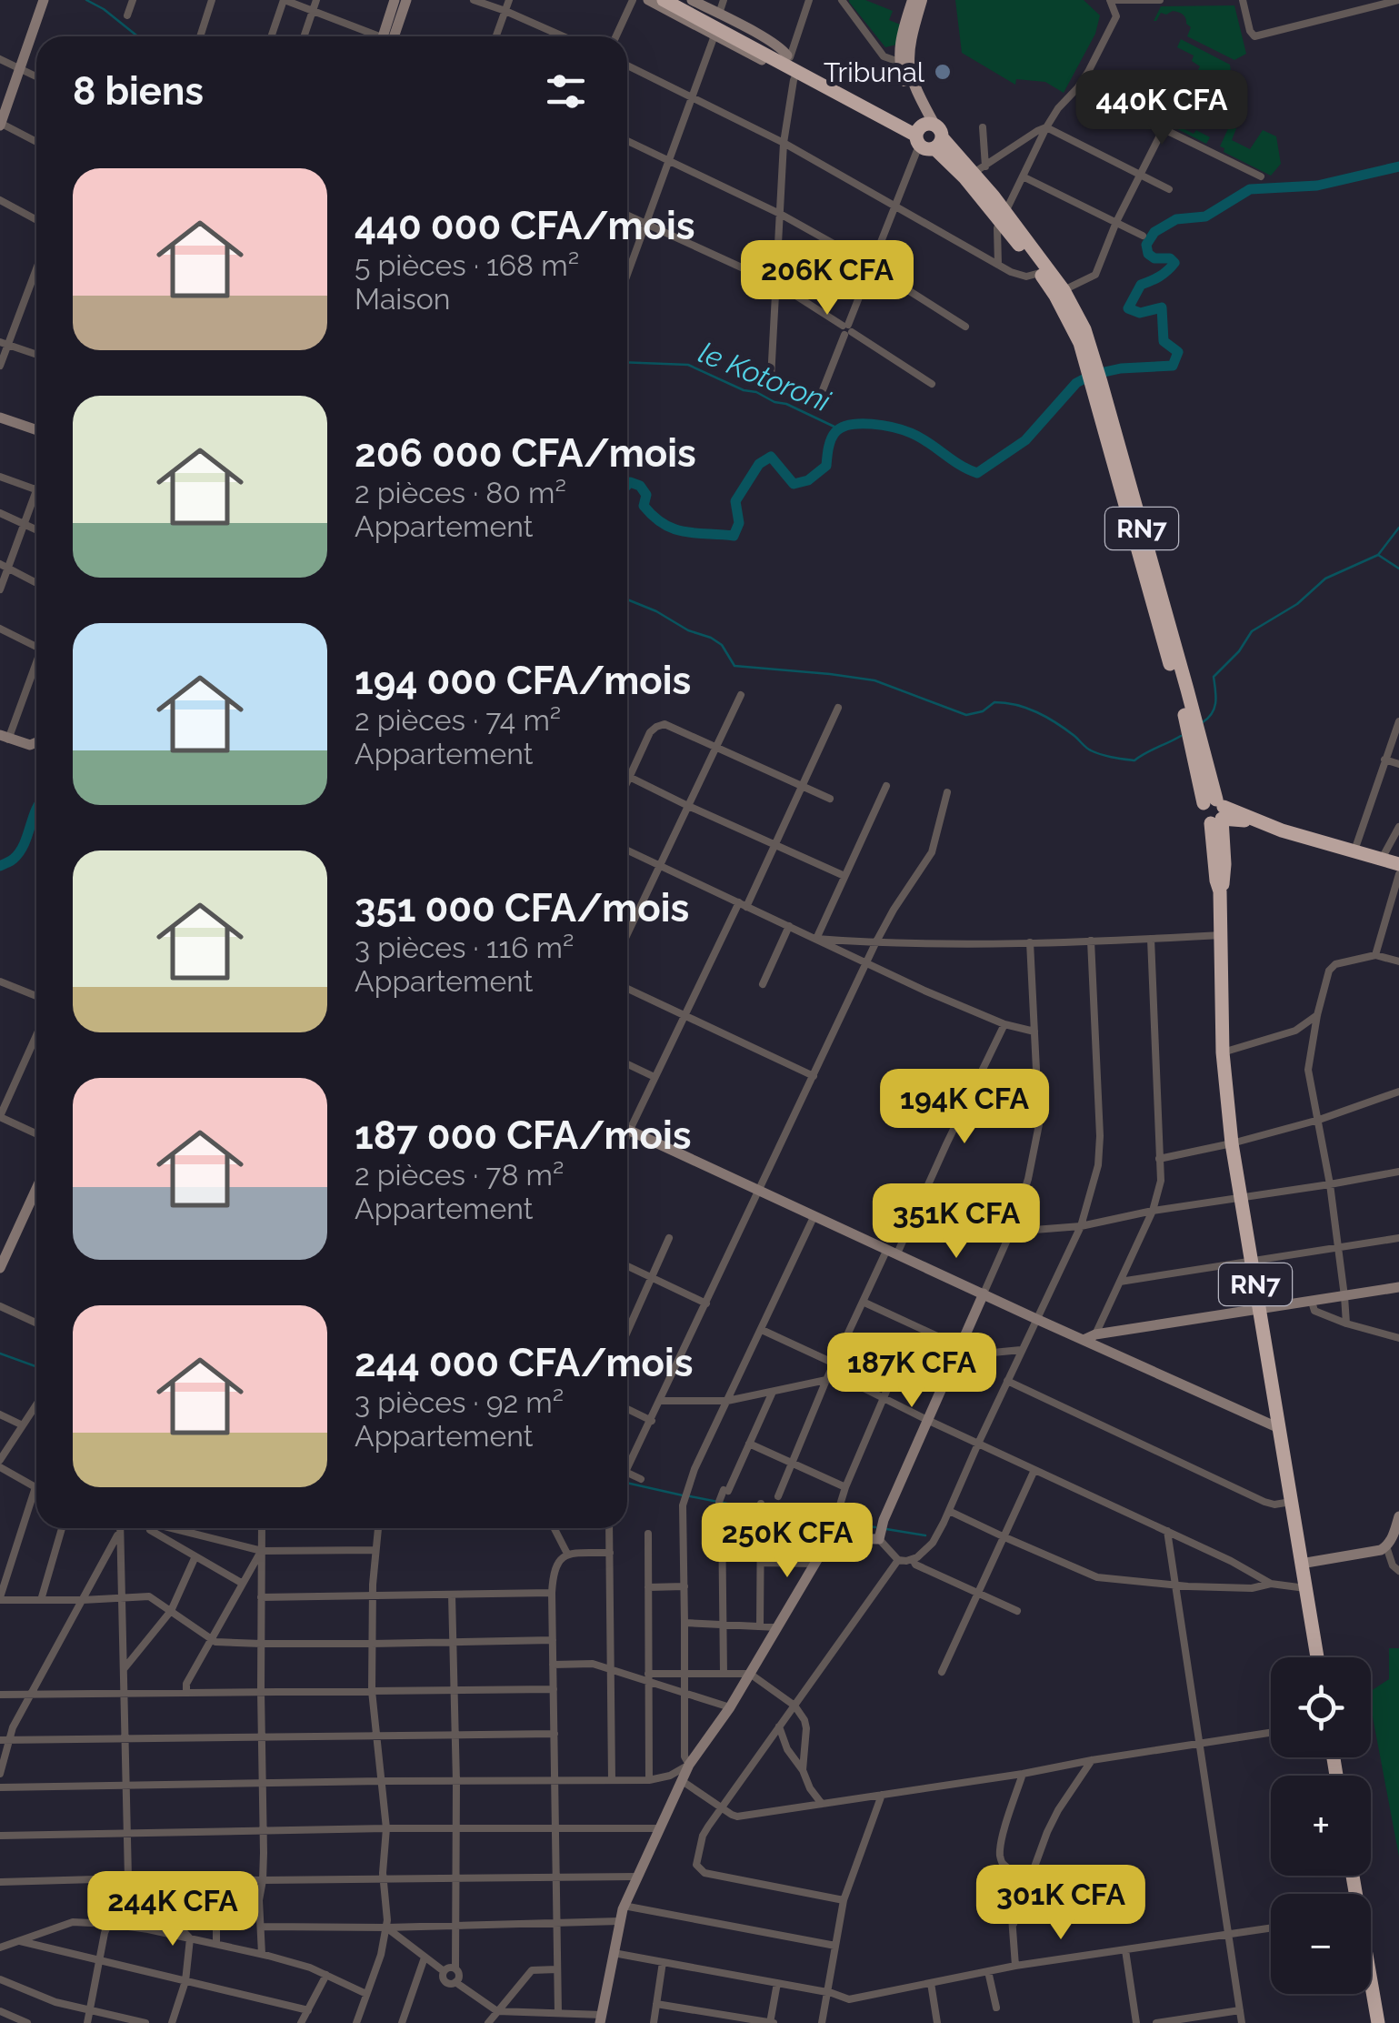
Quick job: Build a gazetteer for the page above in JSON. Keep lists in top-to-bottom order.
{
  "streets": {
    "highway": ["RN7"]
  },
  "water": ["le Kotoroni"],
  "places": ["Tribunal"],
  "page": {
    "heading": "8 biens",
    "price": [
      "440K CFA",
      "206K CFA",
      "194K CFA",
      "351K CFA",
      "187K CFA",
      "250K CFA",
      "301K CFA",
      "244K CFA"
    ],
    "list": [
      {
        "name": "440 000 CFA/mois",
        "note": "5 pièces · 168 m² · Maison"
      },
      {
        "name": "206 000 CFA/mois",
        "note": "2 pièces · 80 m² · Appartement"
      },
      {
        "name": "194 000 CFA/mois",
        "note": "2 pièces · 74 m² · Appartement"
      },
      {
        "name": "351 000 CFA/mois",
        "note": "3 pièces · 116 m² · Appartement"
      },
      {
        "name": "187 000 CFA/mois",
        "note": "2 pièces · 78 m² · Appartement"
      },
      {
        "name": "244 000 CFA/mois",
        "note": "3 pièces · 92 m² · Appartement"
      }
    ],
    "map_buttons": ["+", "−"]
  }
}
